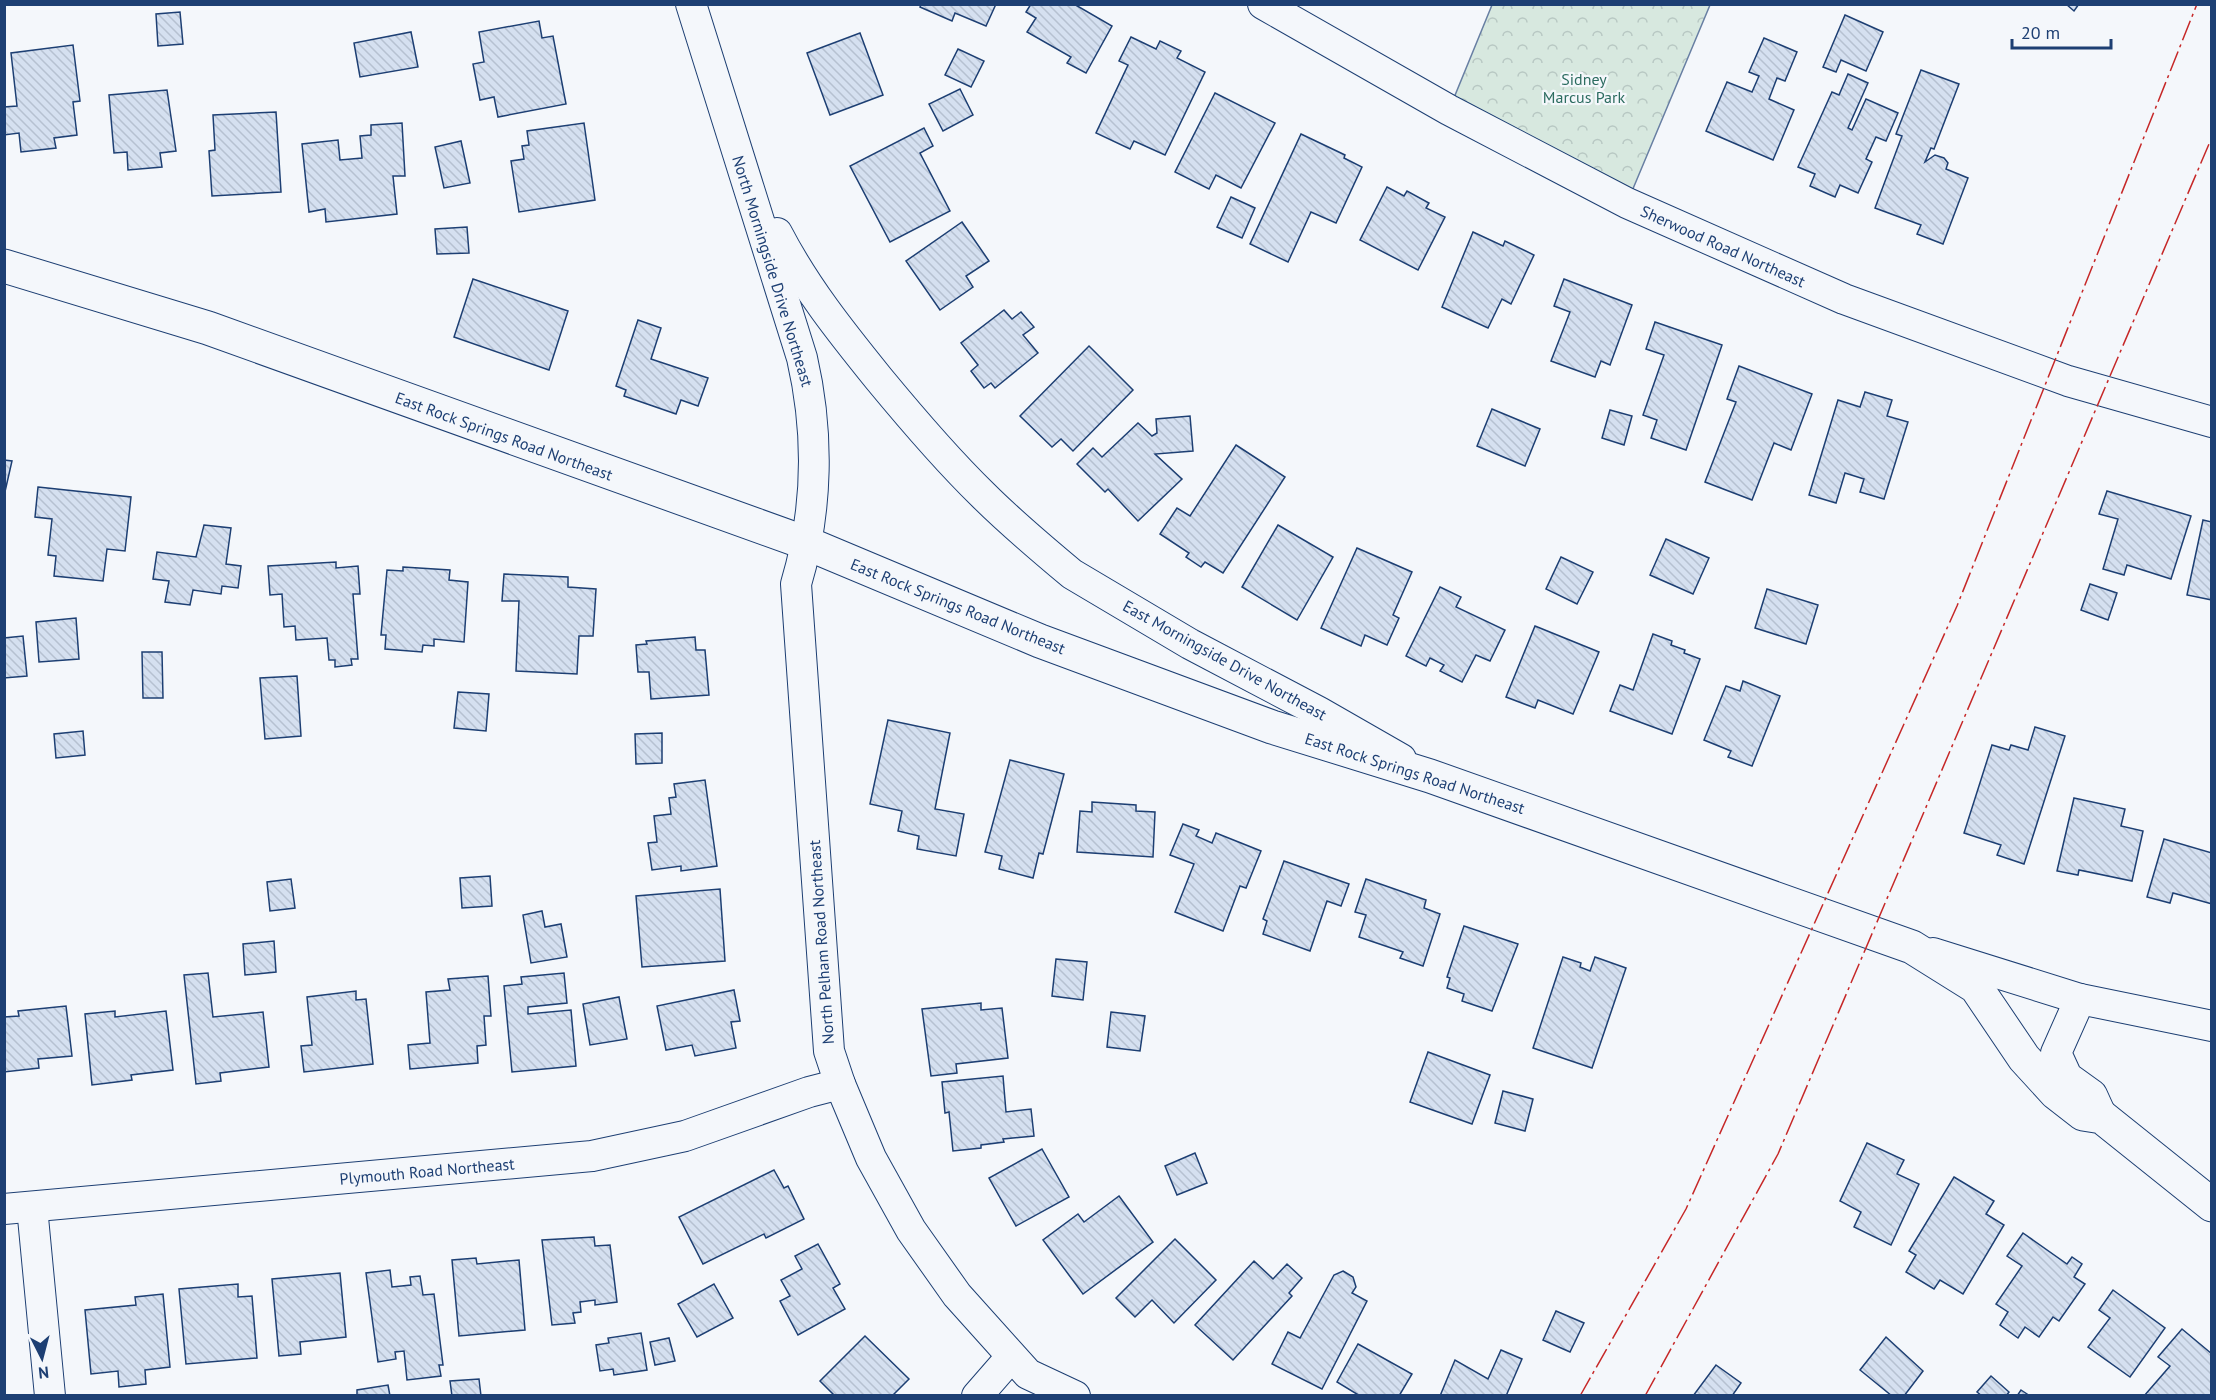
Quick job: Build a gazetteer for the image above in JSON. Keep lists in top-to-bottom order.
{
  "streets": {
    "street": [
      "Sherwood Road Northeast",
      "North Morningside Drive Northeast",
      "East Rock Springs Road Northeast",
      "East Morningside Drive Northeast",
      "North Pelham Road Northeast",
      "Plymouth Road Northeast"
    ]
  },
  "crossings": [
    ["North Morningside Drive Northeast", "East Rock Springs Road Northeast"],
    ["North Morningside Drive Northeast", "East Morningside Drive Northeast"],
    ["North Morningside Drive Northeast", "North Pelham Road Northeast"],
    ["East Rock Springs Road Northeast", "East Morningside Drive Northeast"],
    ["East Rock Springs Road Northeast", "North Pelham Road Northeast"],
    ["North Pelham Road Northeast", "Plymouth Road Northeast"]
  ],
  "parks": ["Sidney Marcus Park"],
  "scale_bar": "20 m",
  "north": "bottom"
}
